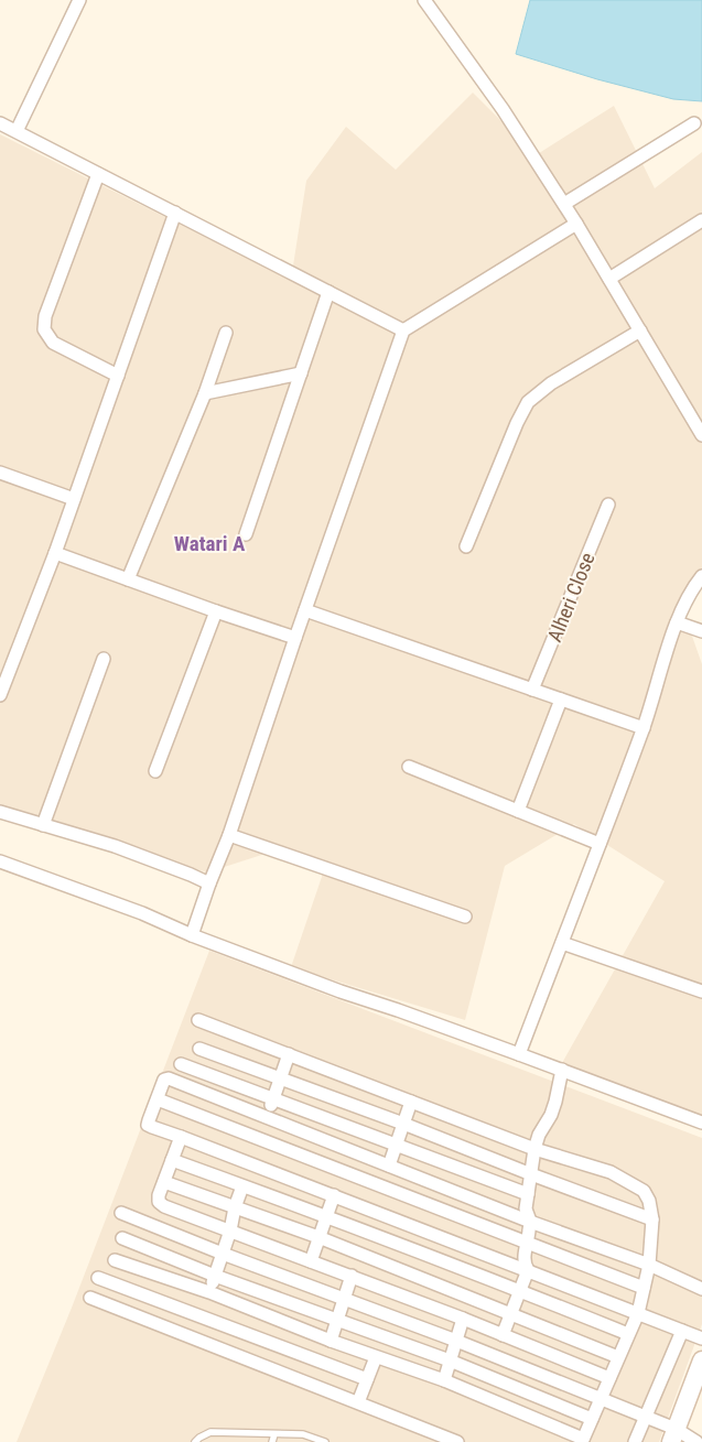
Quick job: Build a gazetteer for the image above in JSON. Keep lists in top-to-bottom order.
{
  "streets": {
    "street": ["Alheri Close"]
  },
  "districts": ["Watari A"]
}
